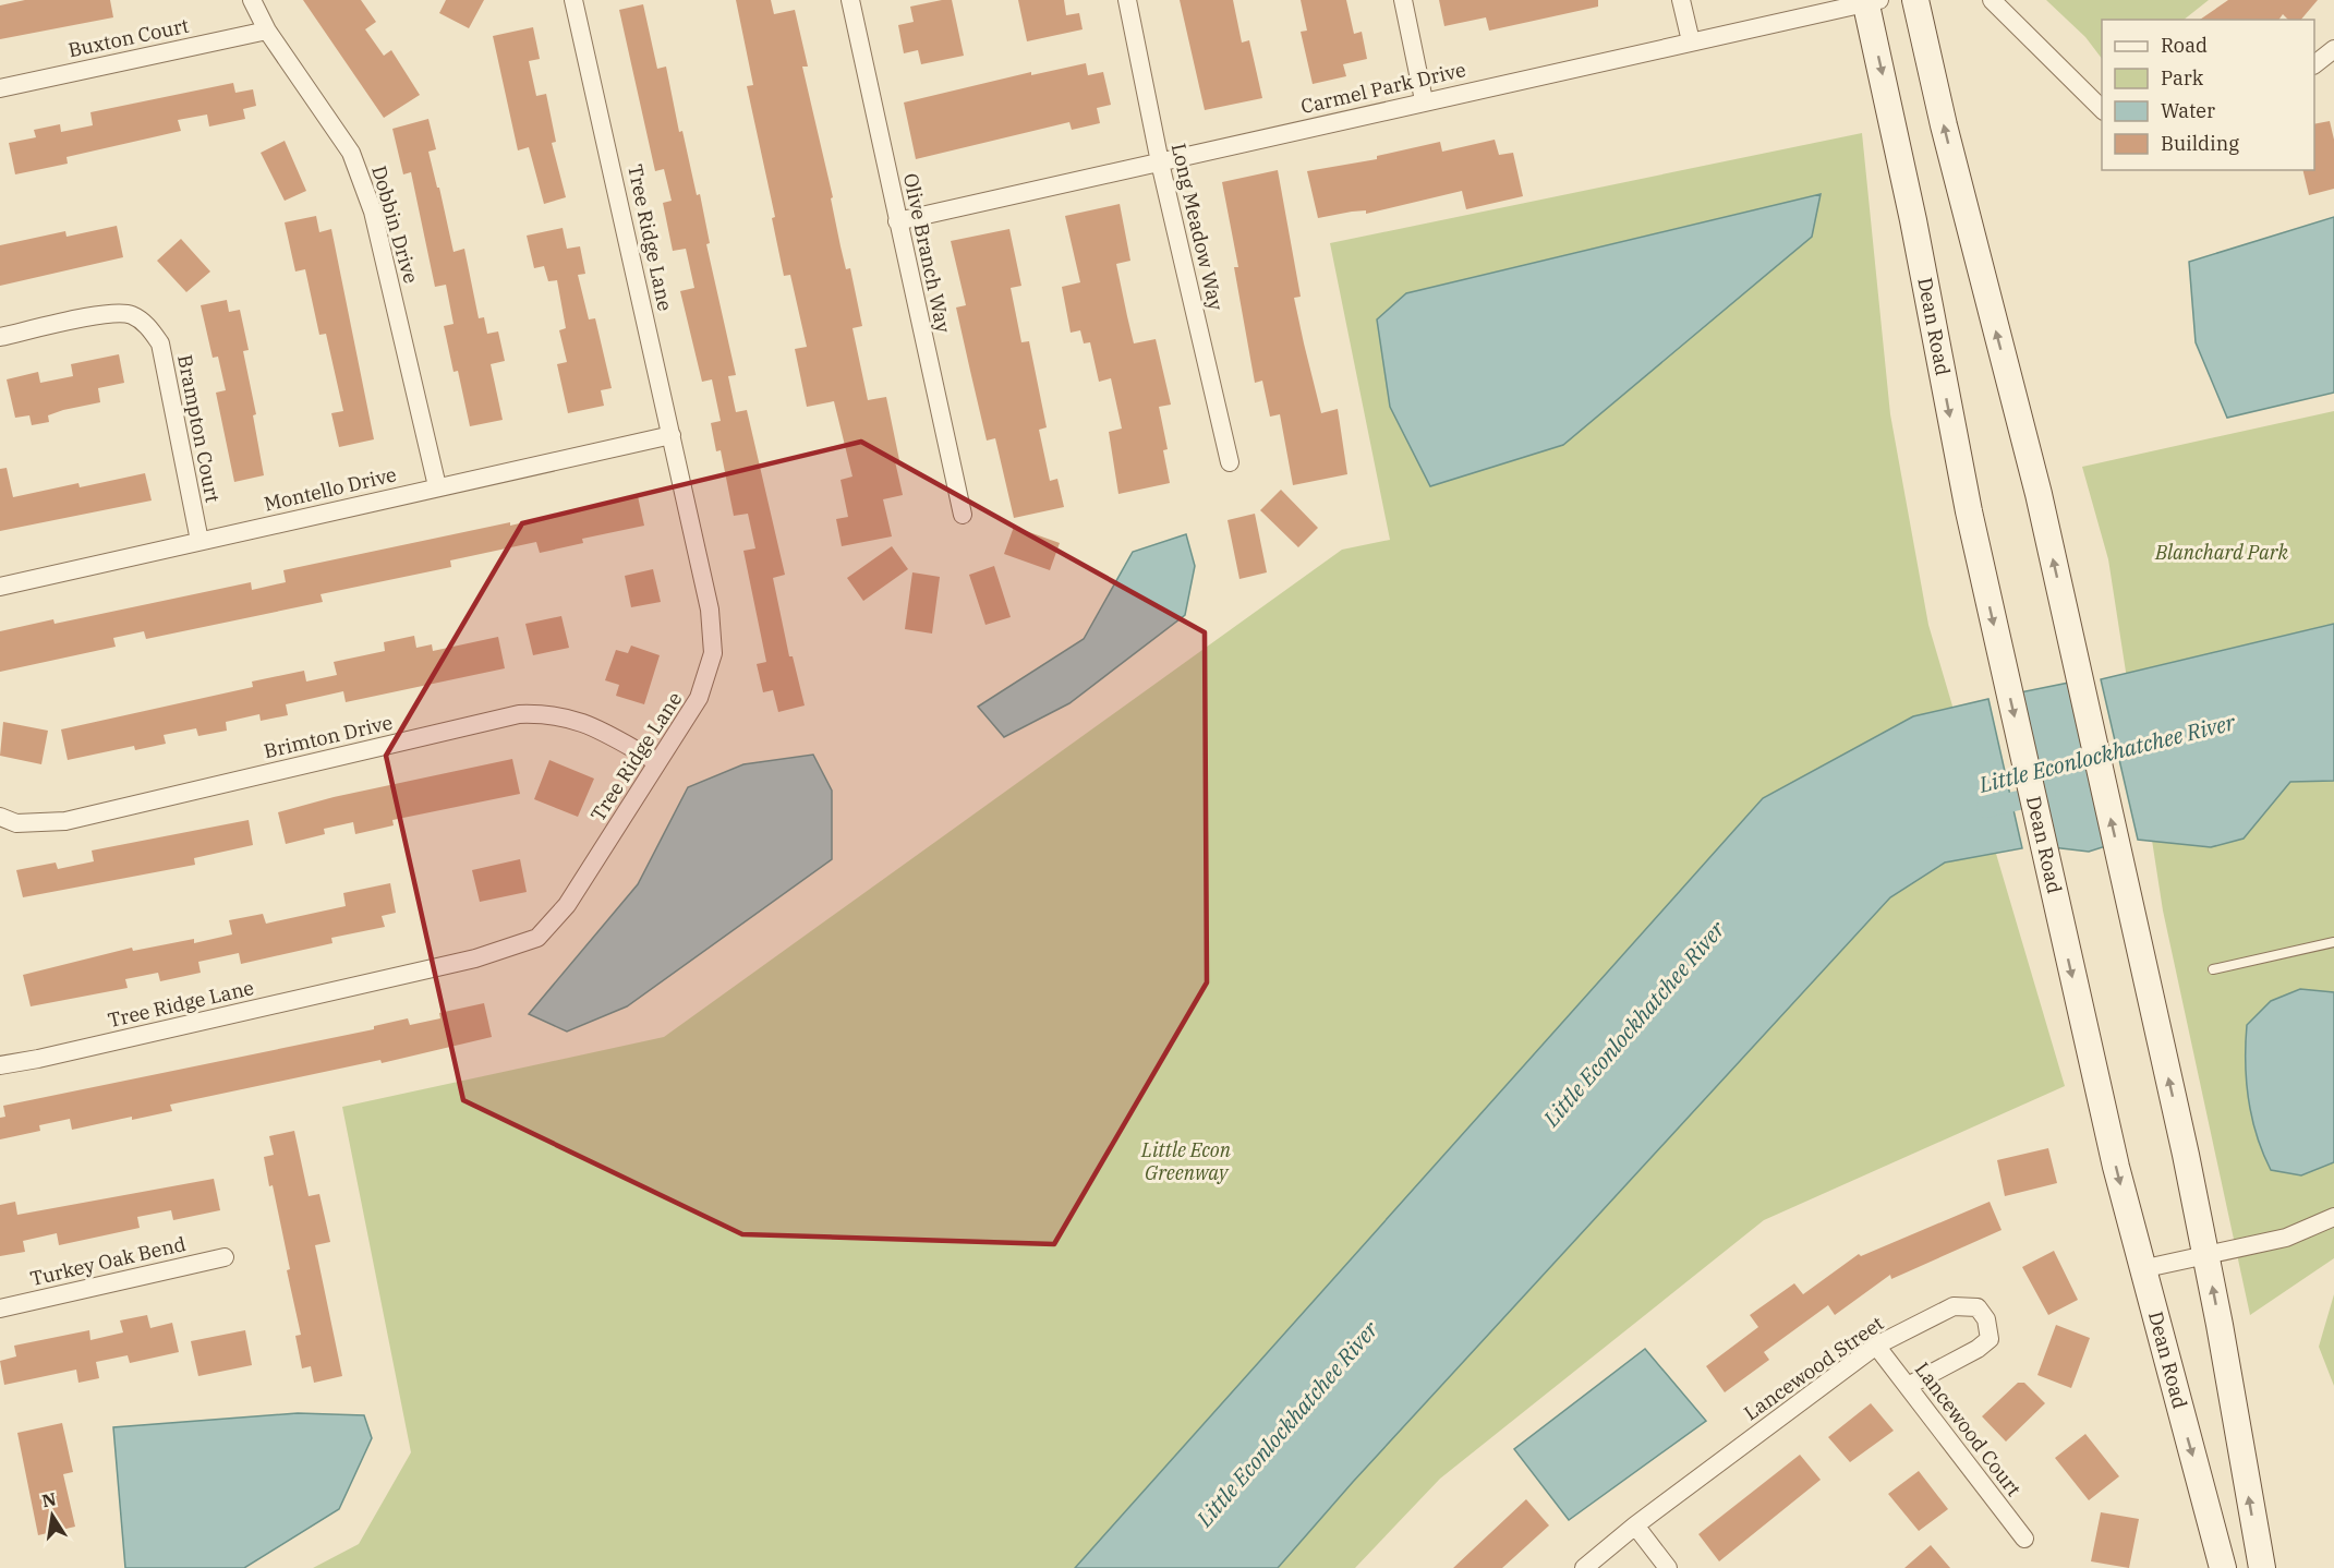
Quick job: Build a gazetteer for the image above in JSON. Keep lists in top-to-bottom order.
{
  "streets": {
    "main road": ["Dean Road"],
    "street": [
      "Buxton Court",
      "Carmel Park Drive",
      "Dobbin Drive",
      "Long Meadow Way",
      "Tree Ridge Lane",
      "Olive Branch Way",
      "Brampton Court",
      "Montello Drive",
      "Brimton Drive",
      "Turkey Oak Bend",
      "Lancewood Street",
      "Lancewood Court"
    ]
  },
  "crossings": [
    ["Buxton Court", "Dobbin Drive"],
    ["Carmel Park Drive", "Long Meadow Way"],
    ["Carmel Park Drive", "Olive Branch Way"],
    ["Carmel Park Drive", "Dean Road"],
    ["Dobbin Drive", "Montello Drive"],
    ["Tree Ridge Lane", "Montello Drive"],
    ["Tree Ridge Lane", "Brimton Drive"],
    ["Brampton Court", "Montello Drive"],
    ["Lancewood Street", "Lancewood Court"]
  ],
  "water": ["Little Econlockhatchee River"],
  "parks": ["Blanchard Park", "Little Econ Greenway"],
  "legend": [
    "Road",
    "Park",
    "Water",
    "Building"
  ],
  "north": "top"
}
